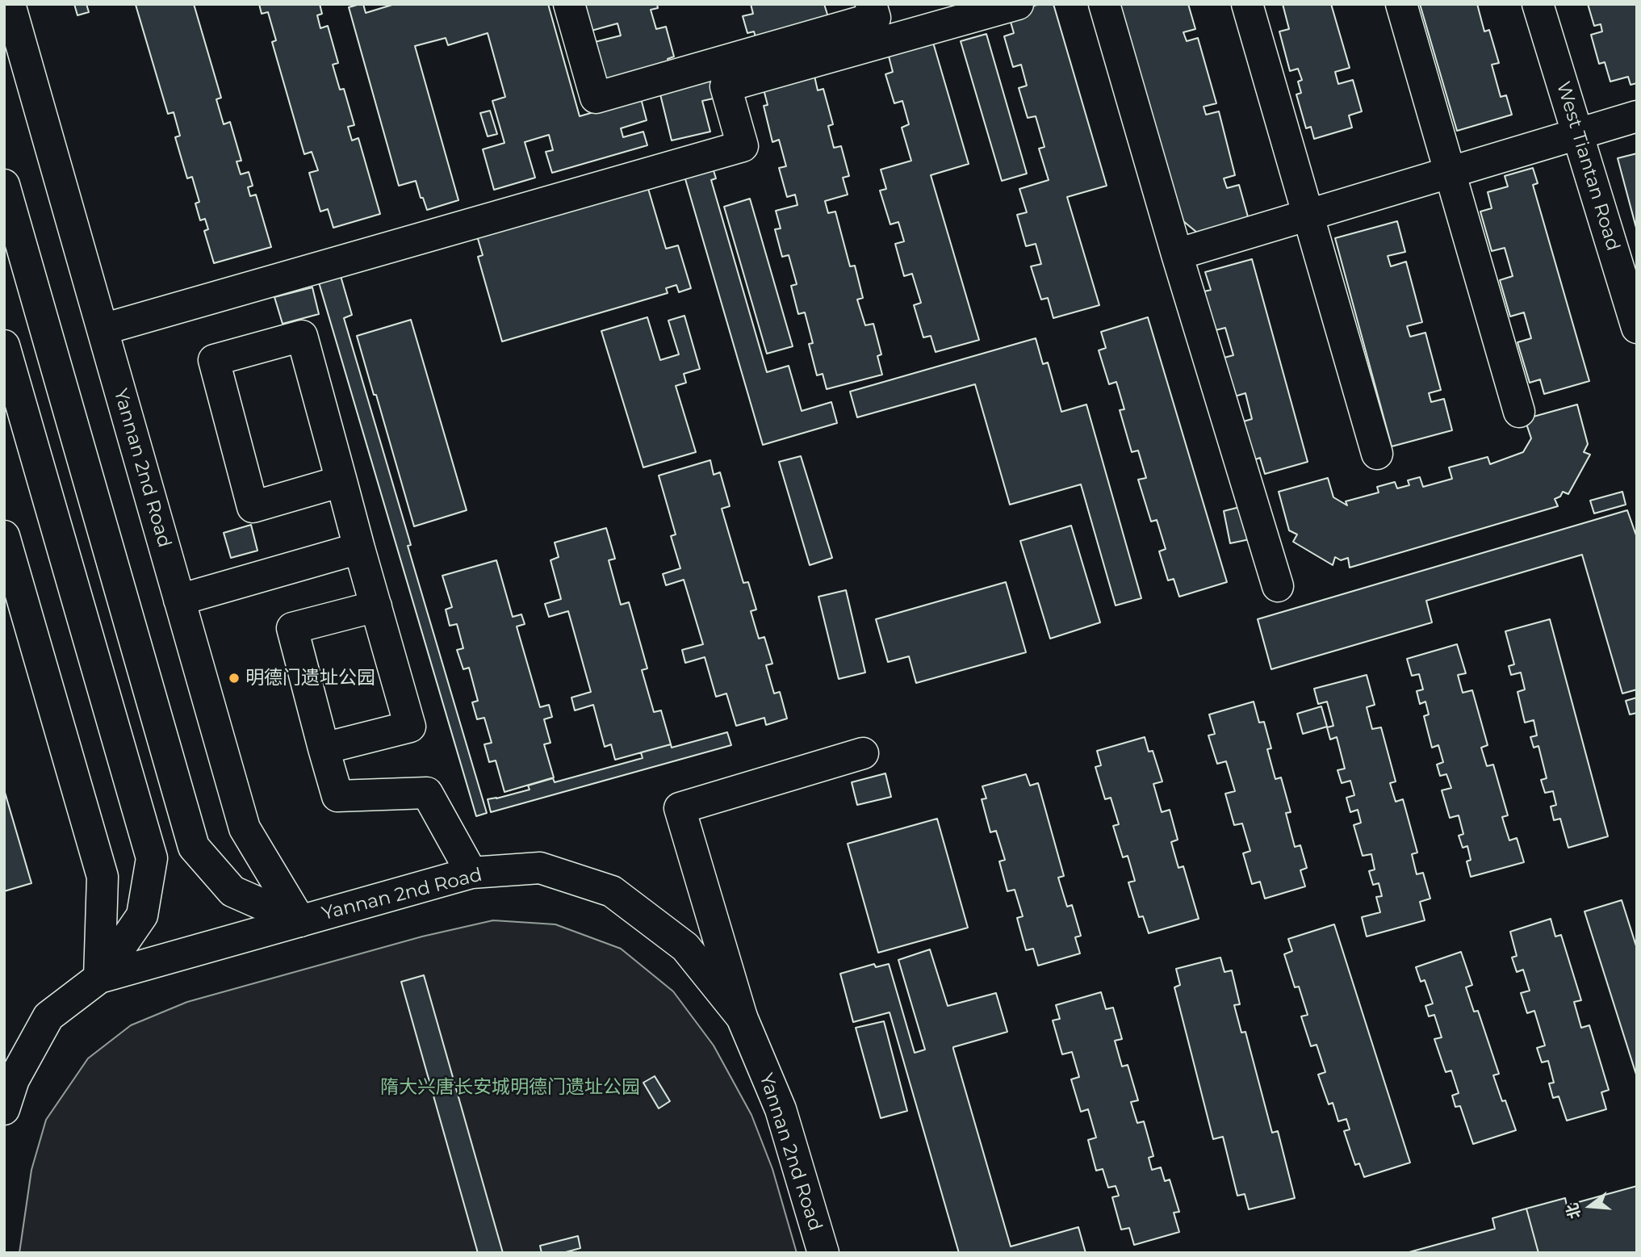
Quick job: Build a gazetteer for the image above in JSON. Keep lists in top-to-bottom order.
{
  "streets": {
    "street": ["West Tiantan Road", "Yannan 2nd Road"]
  },
  "parks": ["隋大兴唐长安城明德门遗址公园"],
  "places": ["明德门遗址公园"],
  "north": "left"
}
